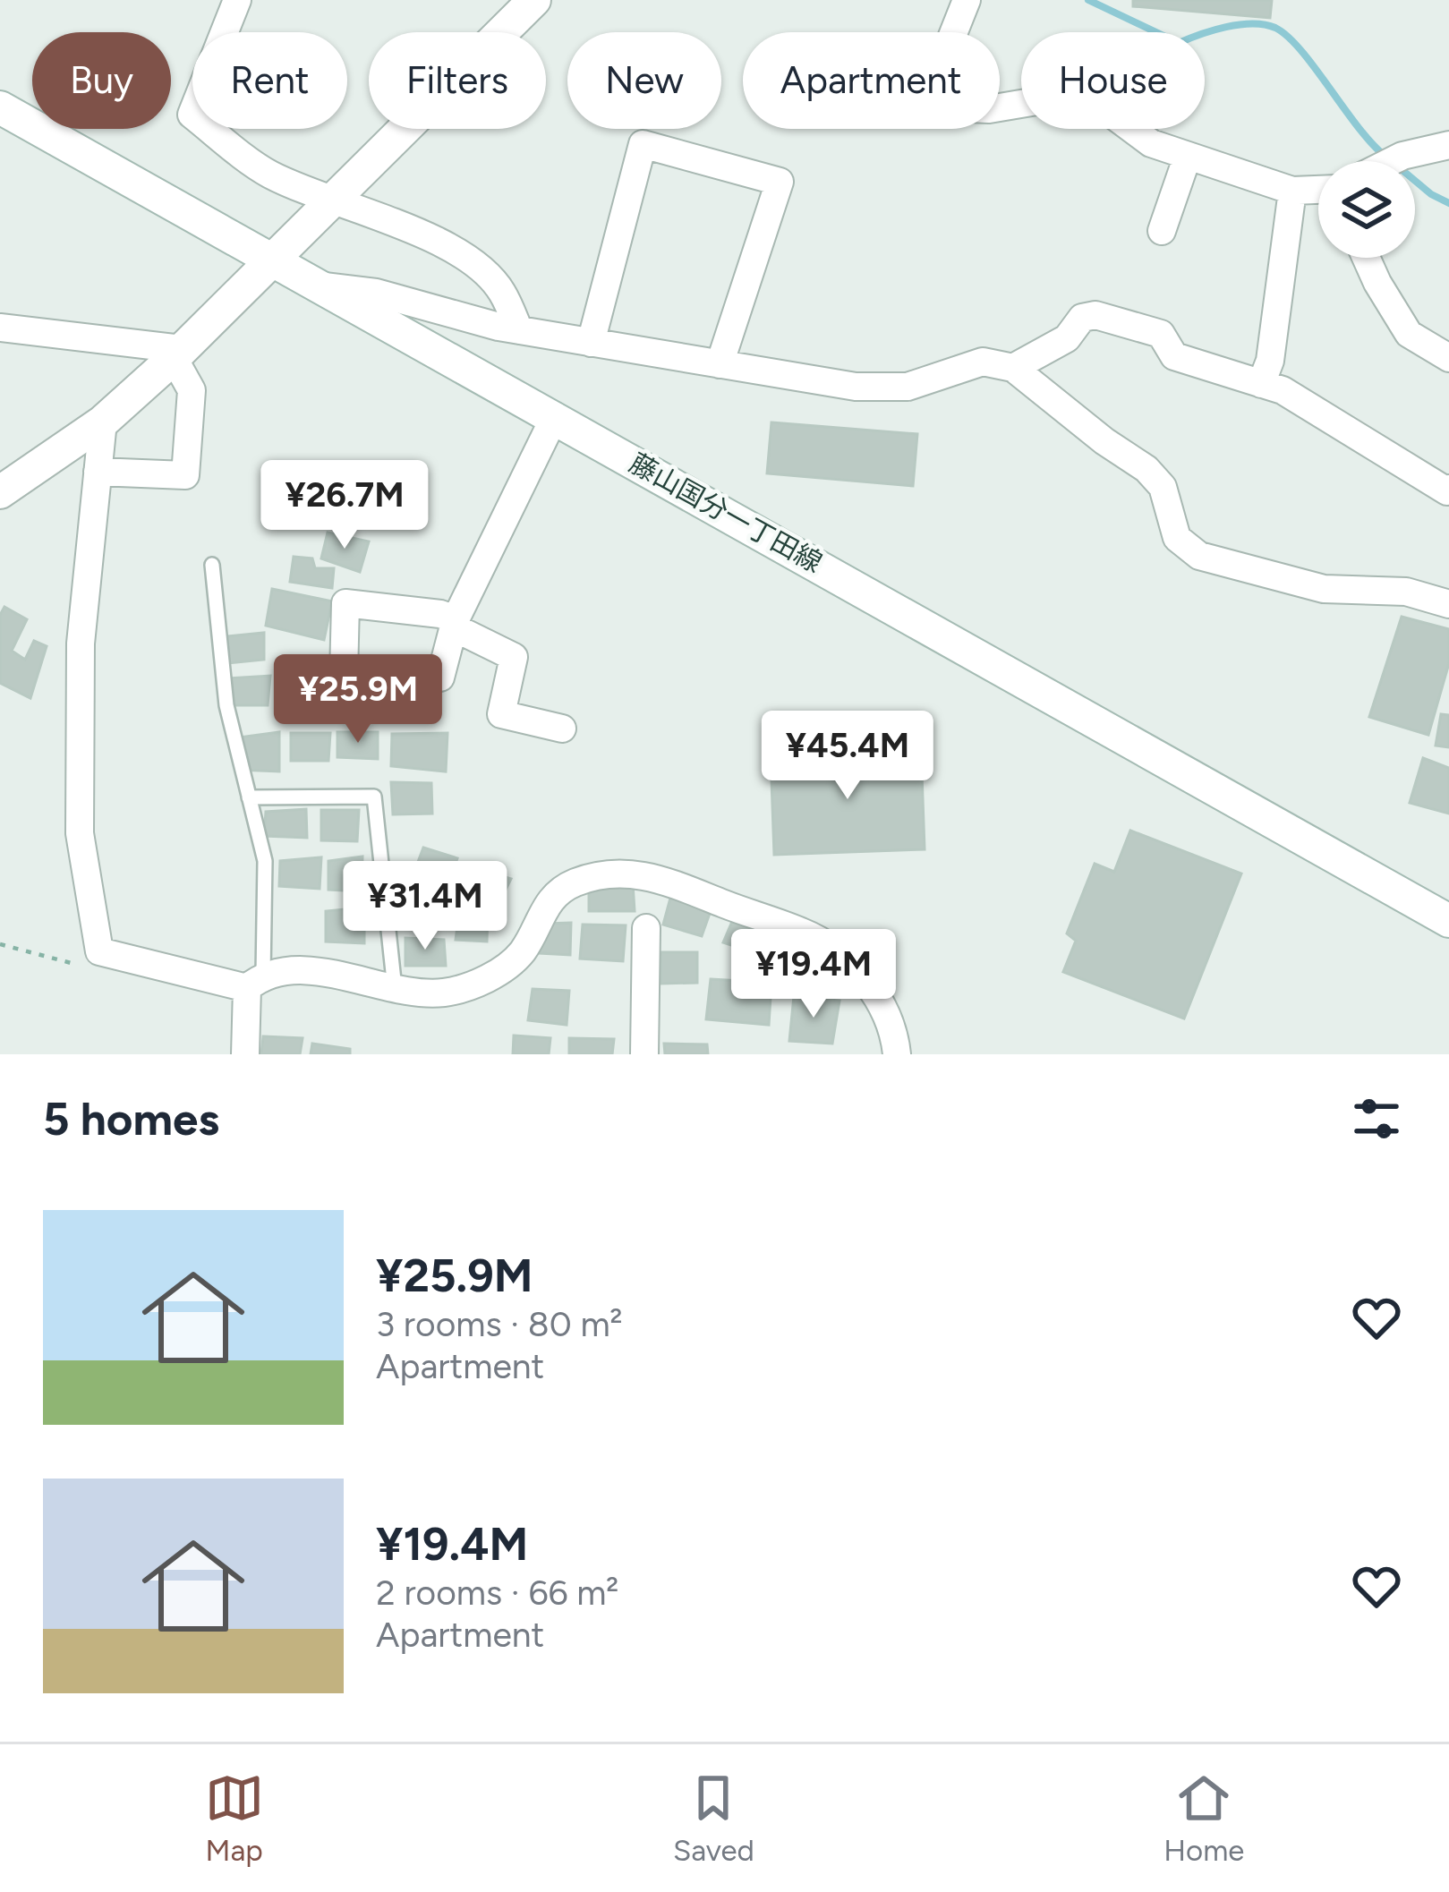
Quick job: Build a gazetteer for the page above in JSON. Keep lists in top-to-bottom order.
{
  "streets": {
    "main road": ["藤山国分一丁田線"]
  },
  "page": {
    "chip": [
      "Buy",
      "Rent",
      "Filters",
      "New",
      "Apartment",
      "House"
    ],
    "price": [
      "¥26.7M",
      "¥25.9M",
      "¥45.4M",
      "¥31.4M",
      "¥19.4M"
    ],
    "heading": "5 homes",
    "list": [
      {
        "name": "¥25.9M",
        "note": "3 rooms · 80 m² · Apartment"
      },
      {
        "name": "¥19.4M",
        "note": "2 rooms · 66 m² · Apartment"
      }
    ],
    "tabs": ["Map", "Saved", "Home"]
  }
}
